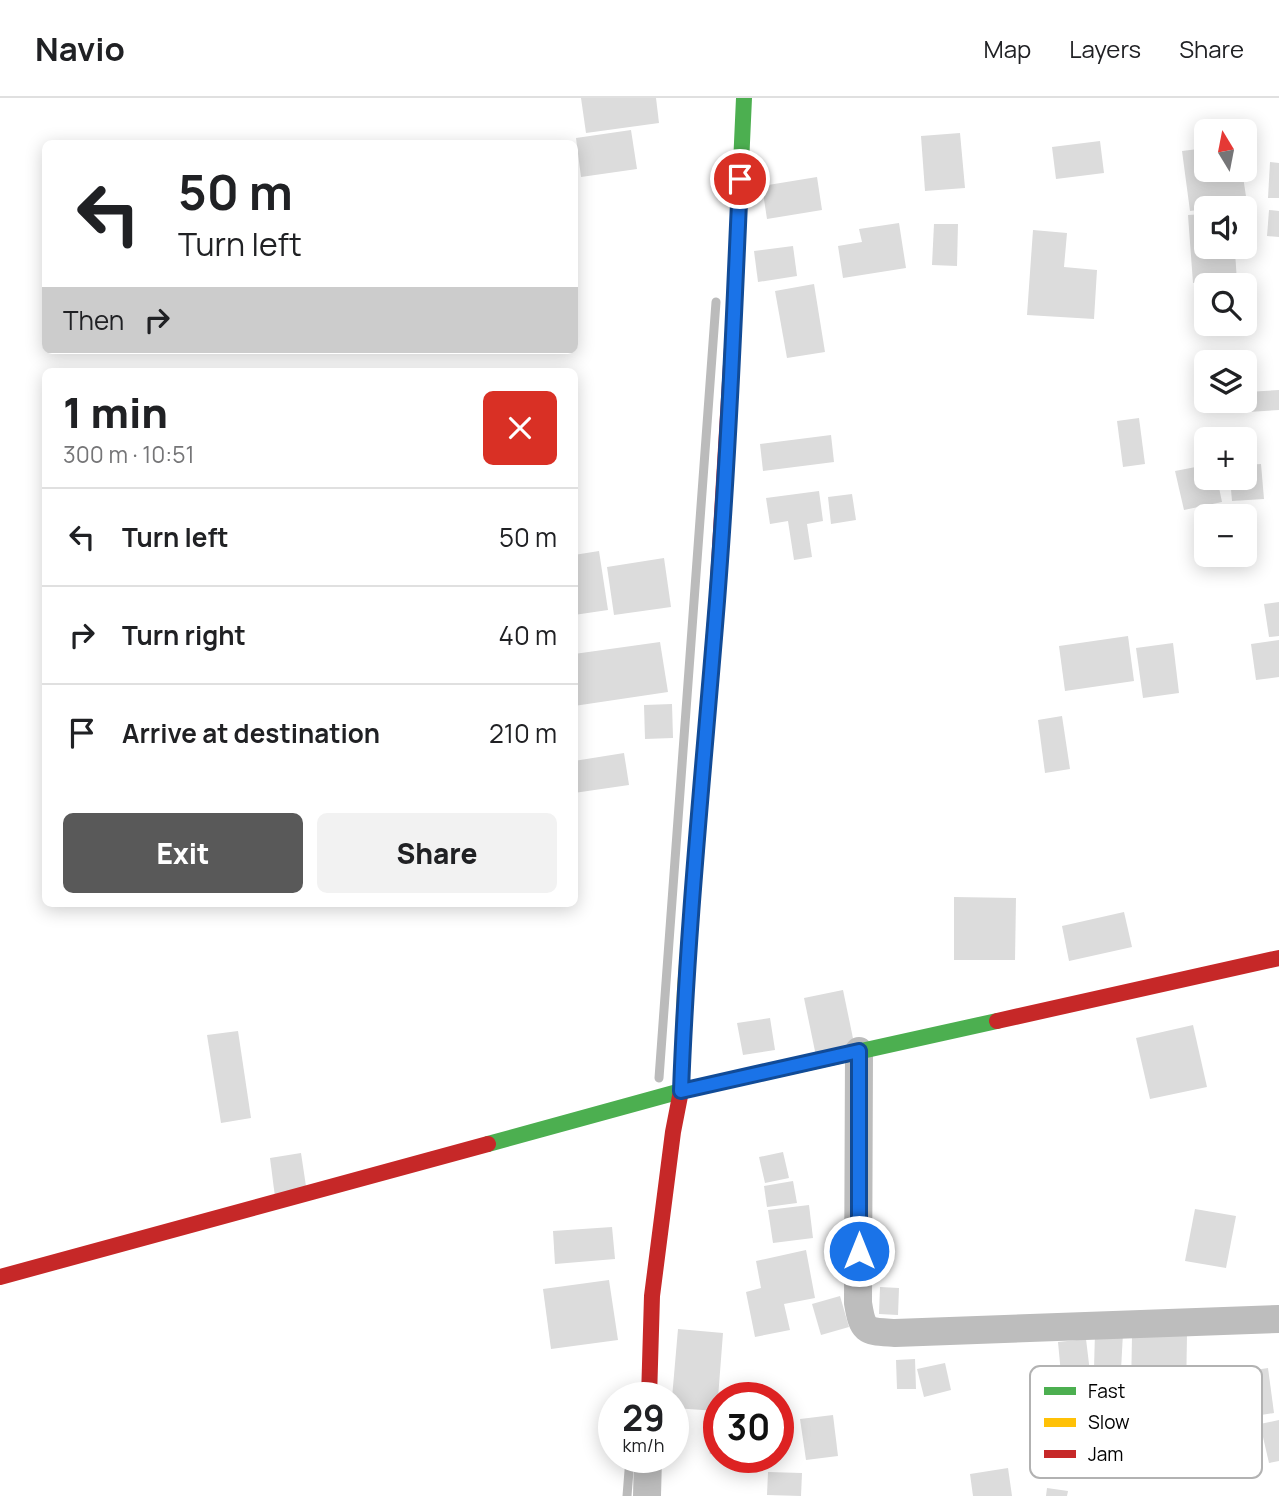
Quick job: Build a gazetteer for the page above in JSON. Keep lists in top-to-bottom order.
{
  "legend": ["Fast", "Slow", "Jam"],
  "north": "top",
  "page": {
    "header": "Navio",
    "nav": ["Map", "Layers", "Share"],
    "map_buttons": ["+", "−"],
    "turn": ["50 m", "Turn left"],
    "then": "Then",
    "heading": ["1 min", "300 m · 10:51"],
    "list": [
      {
        "name": "Turn left",
        "value": "50 m"
      },
      {
        "name": "Turn right",
        "value": "40 m"
      },
      {
        "name": "Arrive at destination",
        "value": "210 m"
      }
    ],
    "buttons": ["Exit", "Share"],
    "speed": "29 km/h",
    "limit": "30"
  }
}
